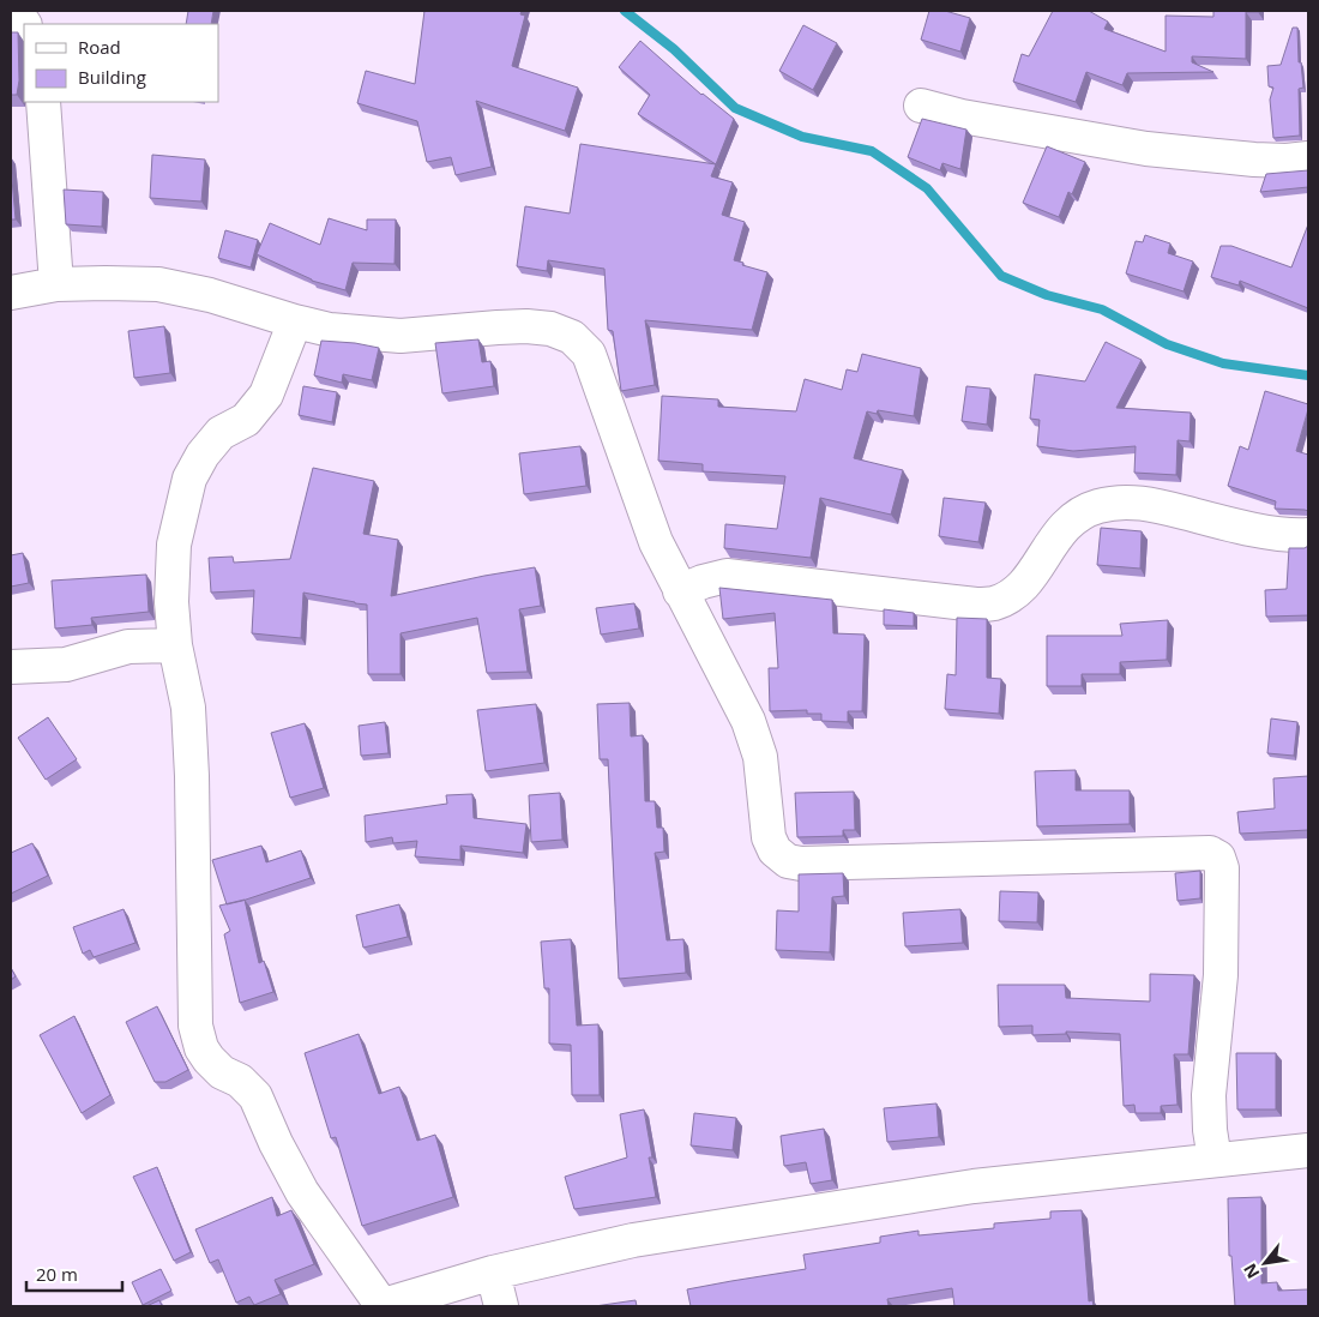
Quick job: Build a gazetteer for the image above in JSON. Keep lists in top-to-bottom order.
{
  "legend": ["Road", "Building"],
  "scale_bar": "20 m",
  "north": "bottom left"
}
